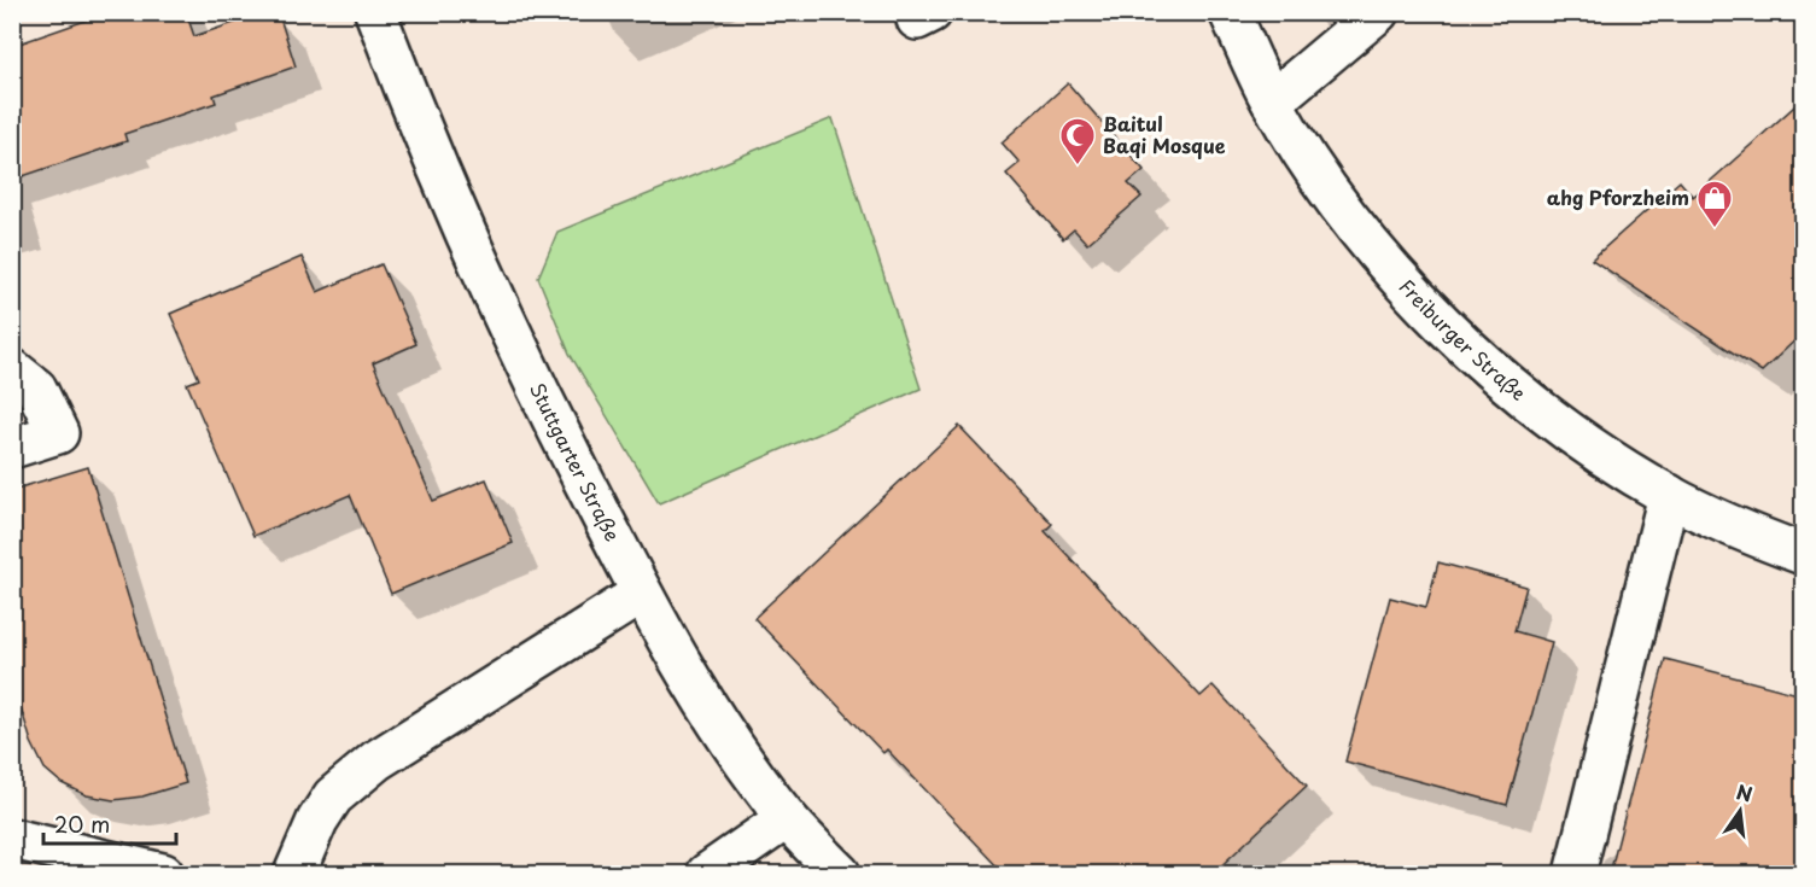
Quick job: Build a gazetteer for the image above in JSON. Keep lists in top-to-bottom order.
{
  "streets": {
    "street": ["Freiburger Straße", "Stuttgarter Straße"]
  },
  "places": {
    "mosque": ["Baitul Baqi Mosque"],
    "shop": ["ahg Pforzheim"]
  },
  "scale_bar": "20 m",
  "north": "top"
}
